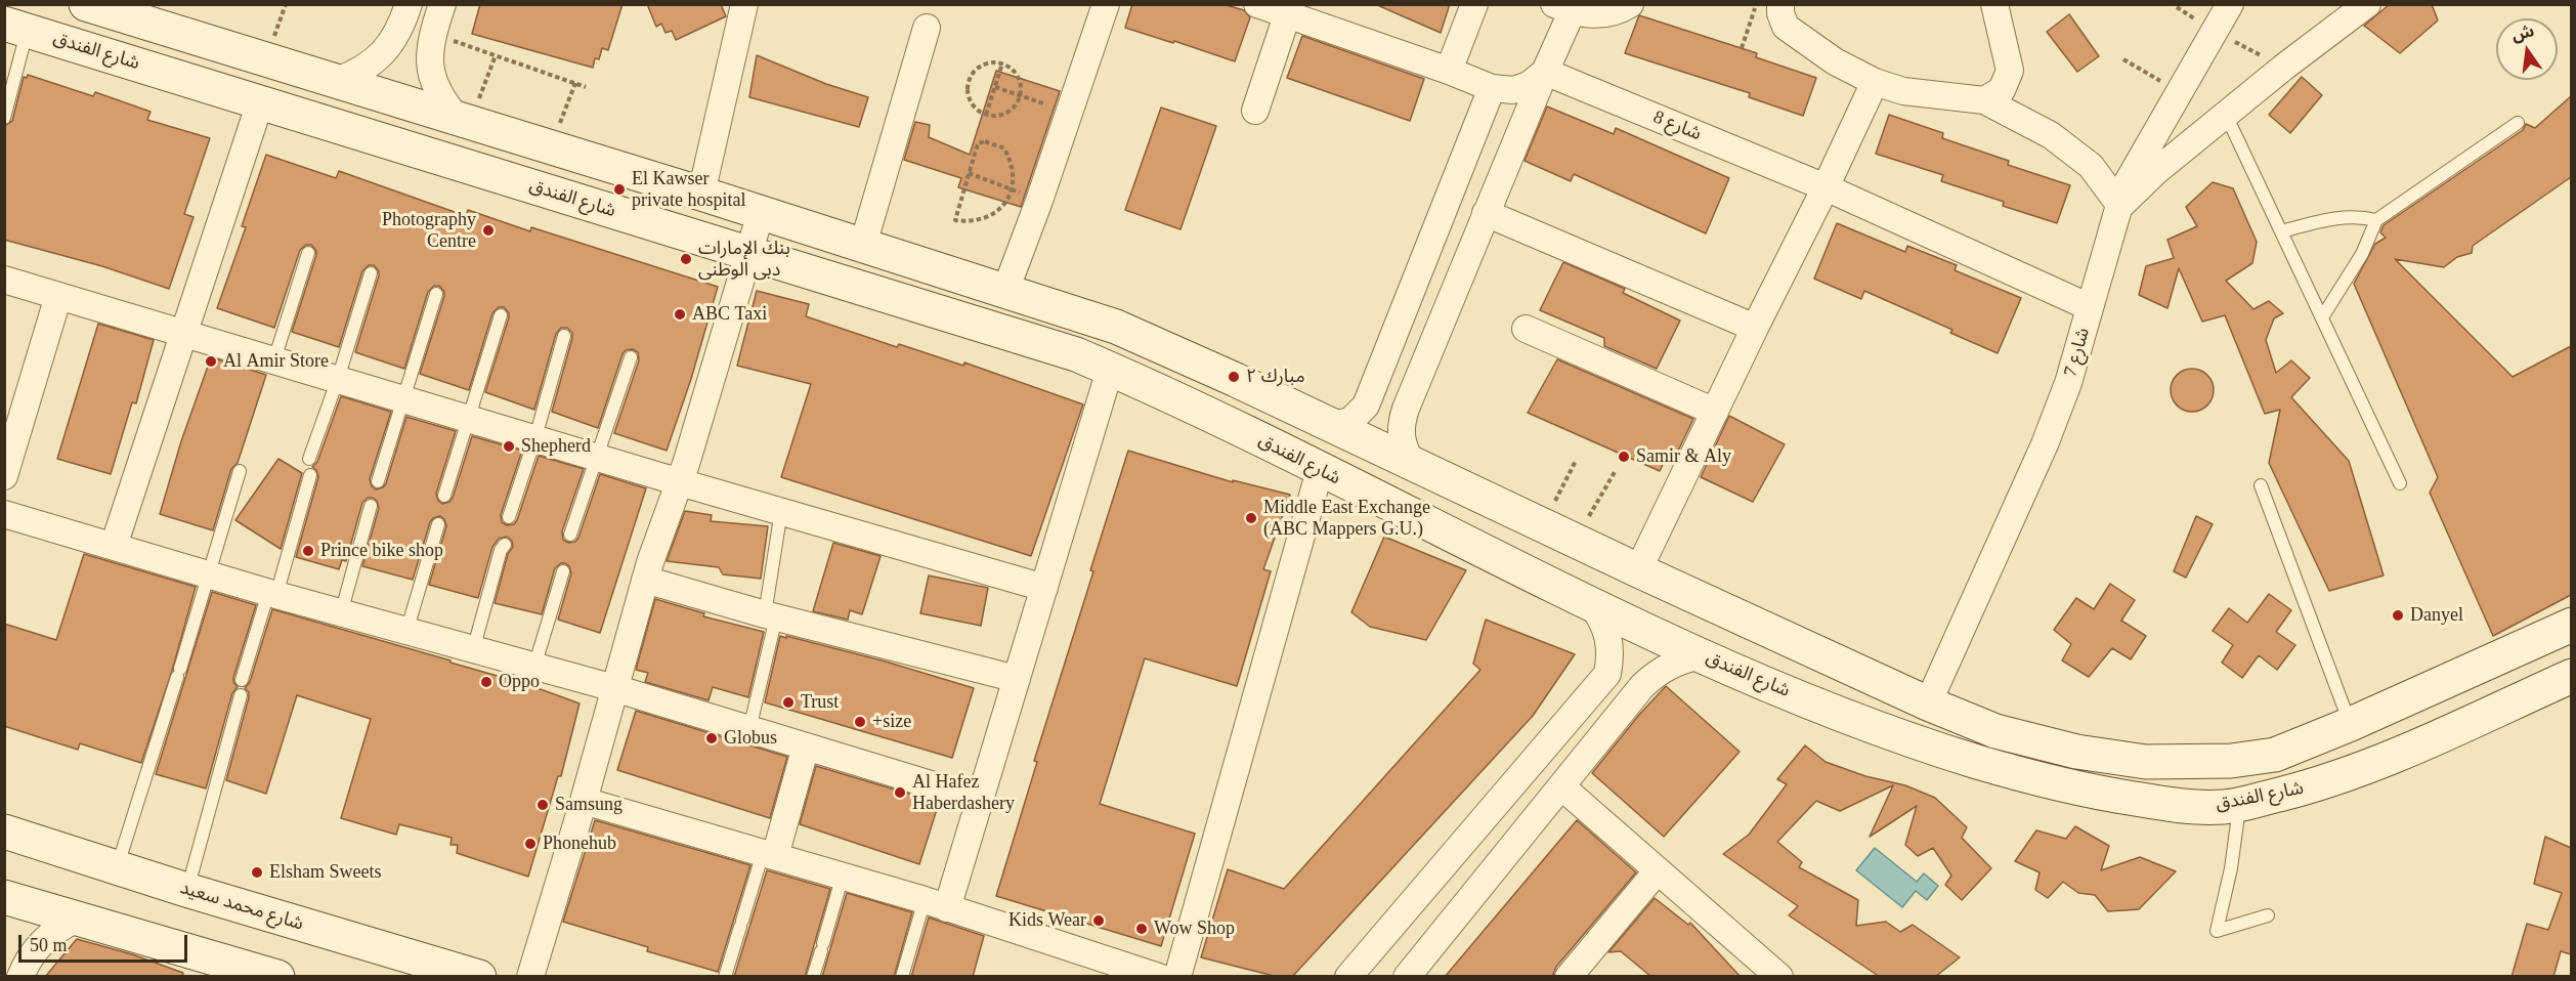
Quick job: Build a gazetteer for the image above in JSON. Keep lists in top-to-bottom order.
{
  "streets": {
    "street": [
      "شارع الفندق",
      "شارع 8",
      "شارع 7",
      "شارع محمد سعيد"
    ]
  },
  "crossings": [
    ["شارع الفندق", "شارع 7"],
    ["شارع 8", "شارع 7"]
  ],
  "places": [
    "El Kawser private hospital",
    "Photography Centre",
    "بنك الإمارات دبى الوطنى",
    "ABC Taxi",
    "Al Amir Store",
    "مبارك ٢",
    "Shepherd",
    "Samir & Aly",
    "Middle East Exchange (ABC Mappers G.U.)",
    "Prince bike shop",
    "Danyel",
    "Oppo",
    "Trust",
    "+size",
    "Globus",
    "Al Hafez Haberdashery",
    "Samsung",
    "Phonehub",
    "Elsham Sweets",
    "Kids Wear",
    "Wow Shop"
  ],
  "scale_bar": "50 m",
  "north": "top"
}
